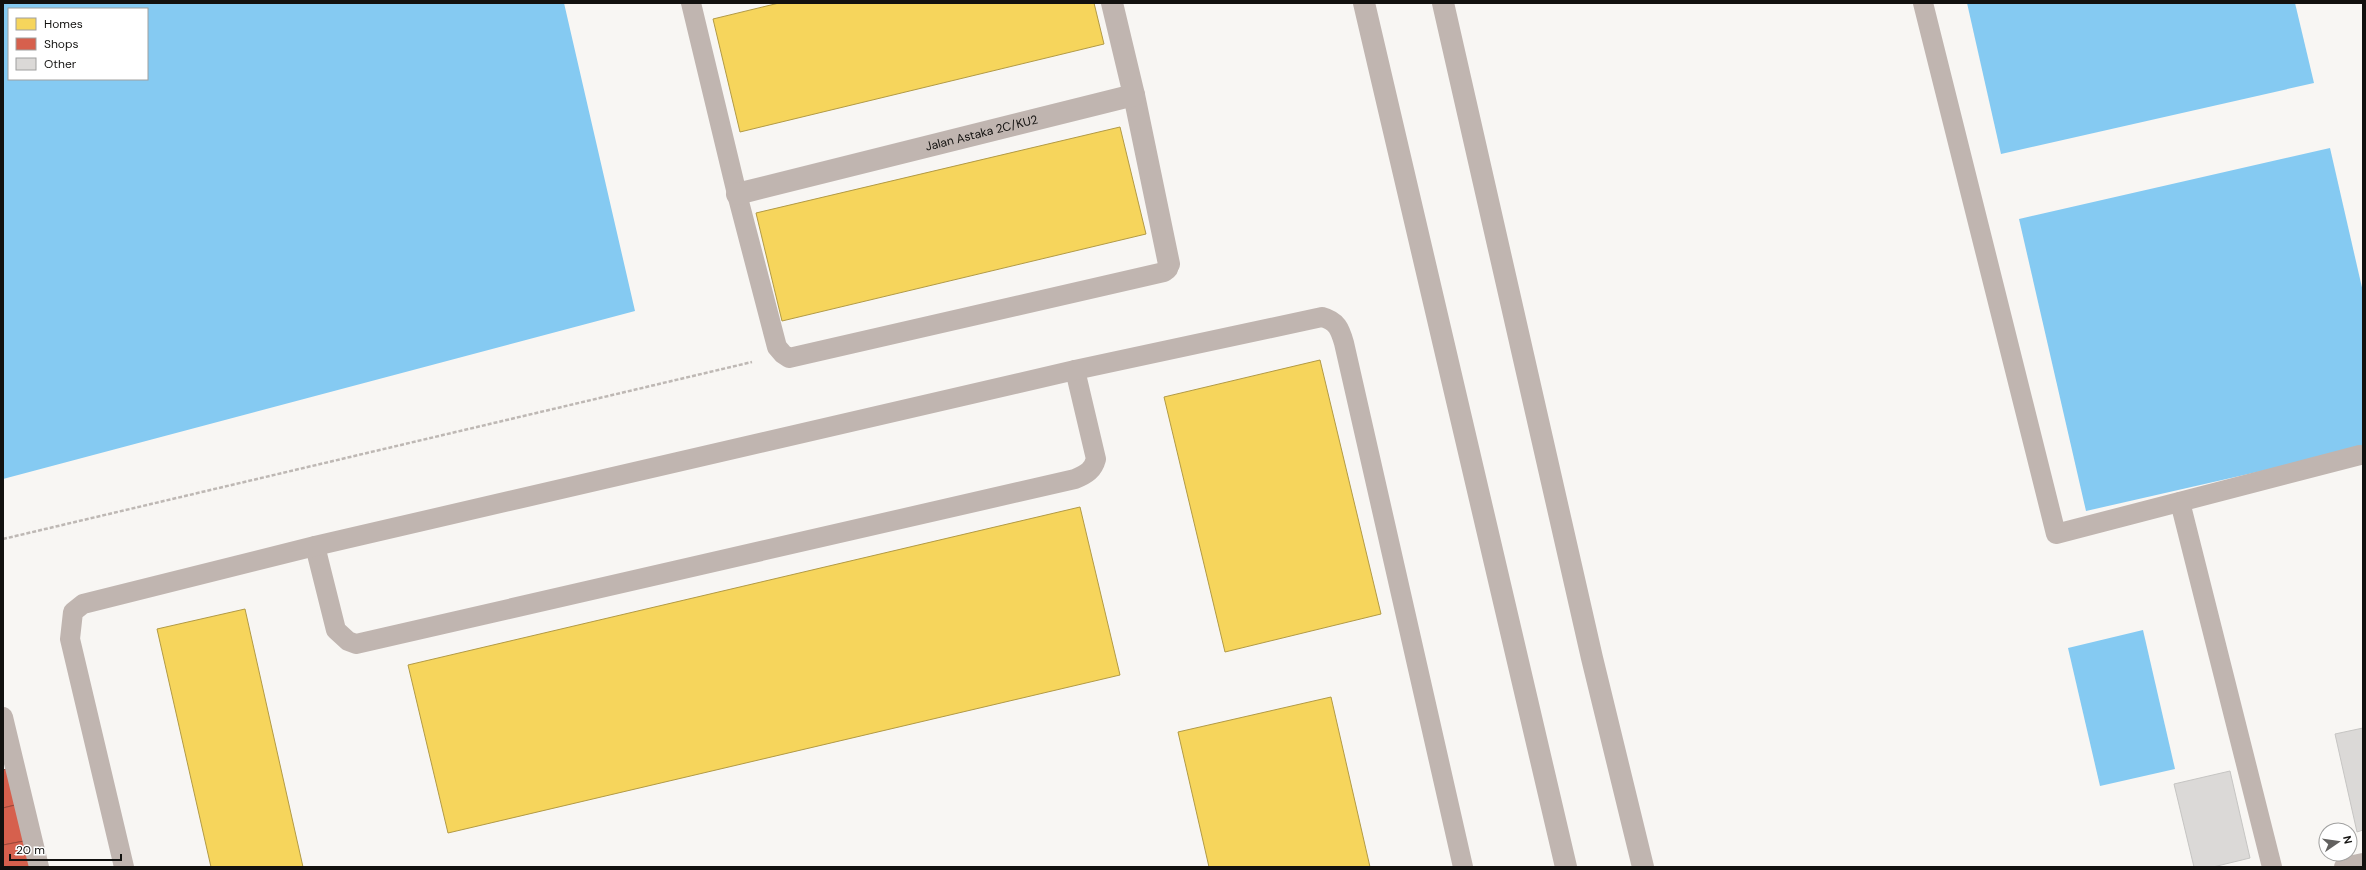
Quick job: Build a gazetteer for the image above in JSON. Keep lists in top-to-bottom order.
{
  "streets": {
    "street": ["Jalan Astaka 2C/KU2"]
  },
  "legend": ["Homes", "Shops", "Other"],
  "scale_bar": "20 m",
  "north": "right"
}
